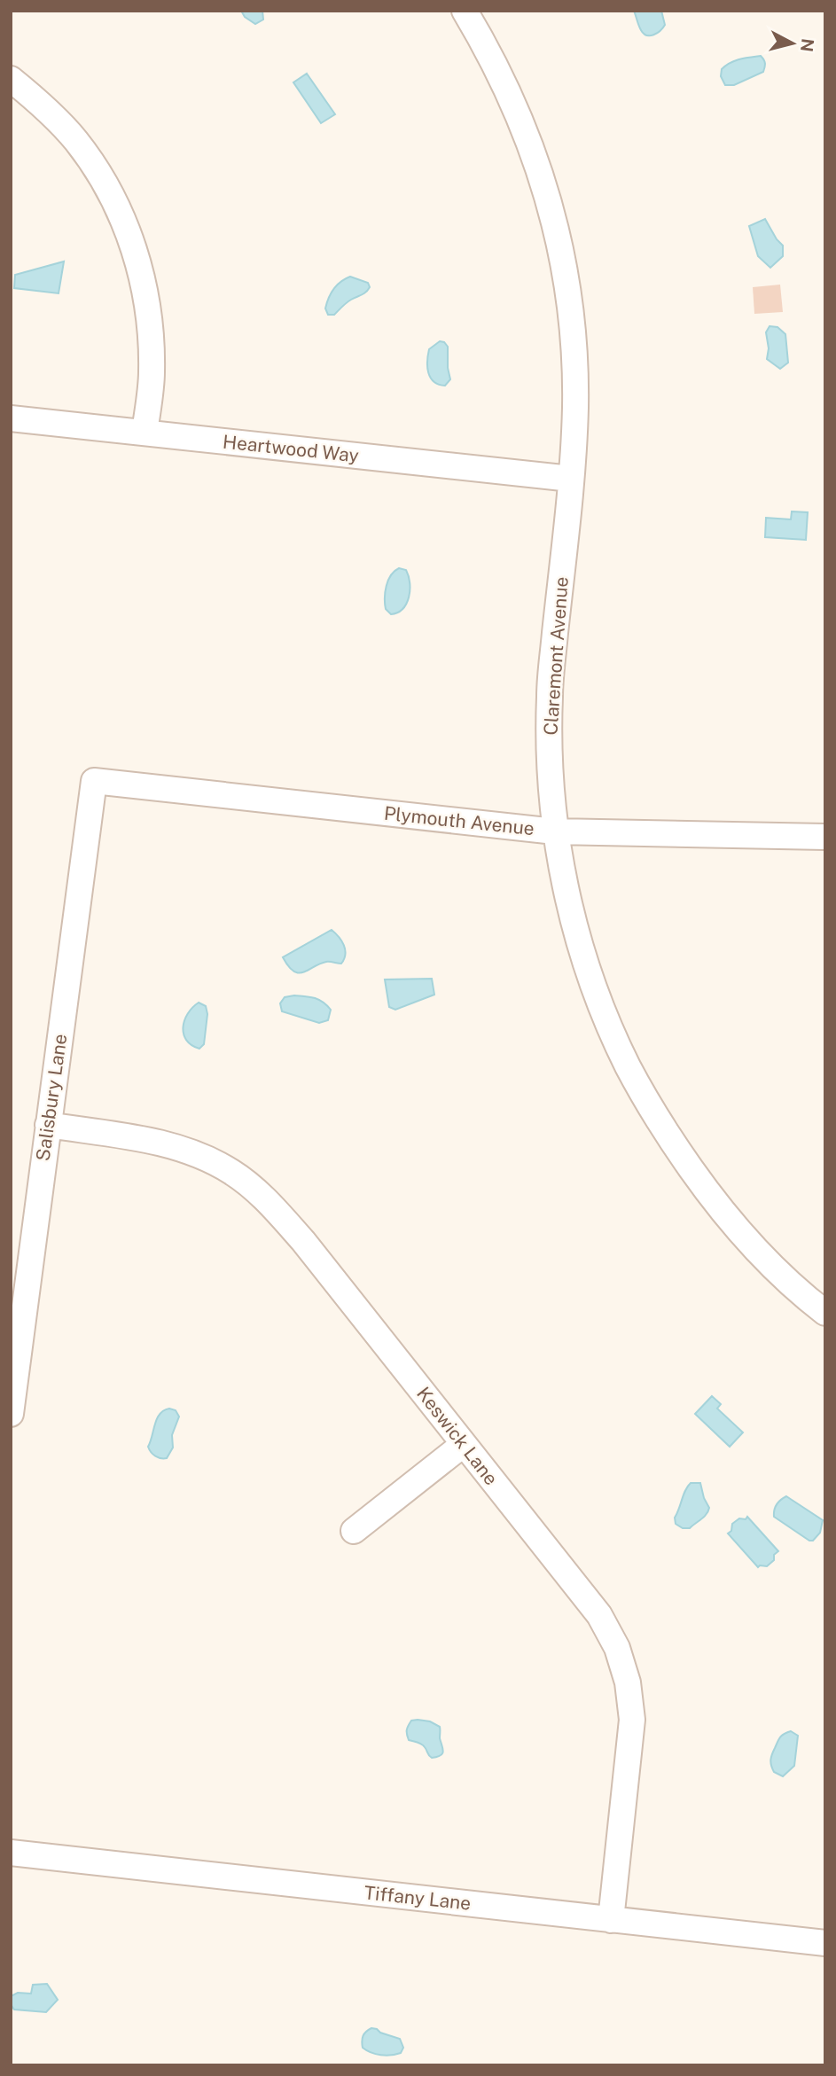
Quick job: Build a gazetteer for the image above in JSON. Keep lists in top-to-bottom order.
{
  "streets": {
    "street": [
      "Heartwood Way",
      "Claremont Avenue",
      "Plymouth Avenue",
      "Salisbury Lane",
      "Keswick Lane",
      "Tiffany Lane"
    ]
  },
  "crossings": [
    ["Heartwood Way", "Claremont Avenue"],
    ["Claremont Avenue", "Plymouth Avenue"],
    ["Plymouth Avenue", "Salisbury Lane"],
    ["Salisbury Lane", "Keswick Lane"],
    ["Keswick Lane", "Tiffany Lane"]
  ],
  "north": "right"
}
